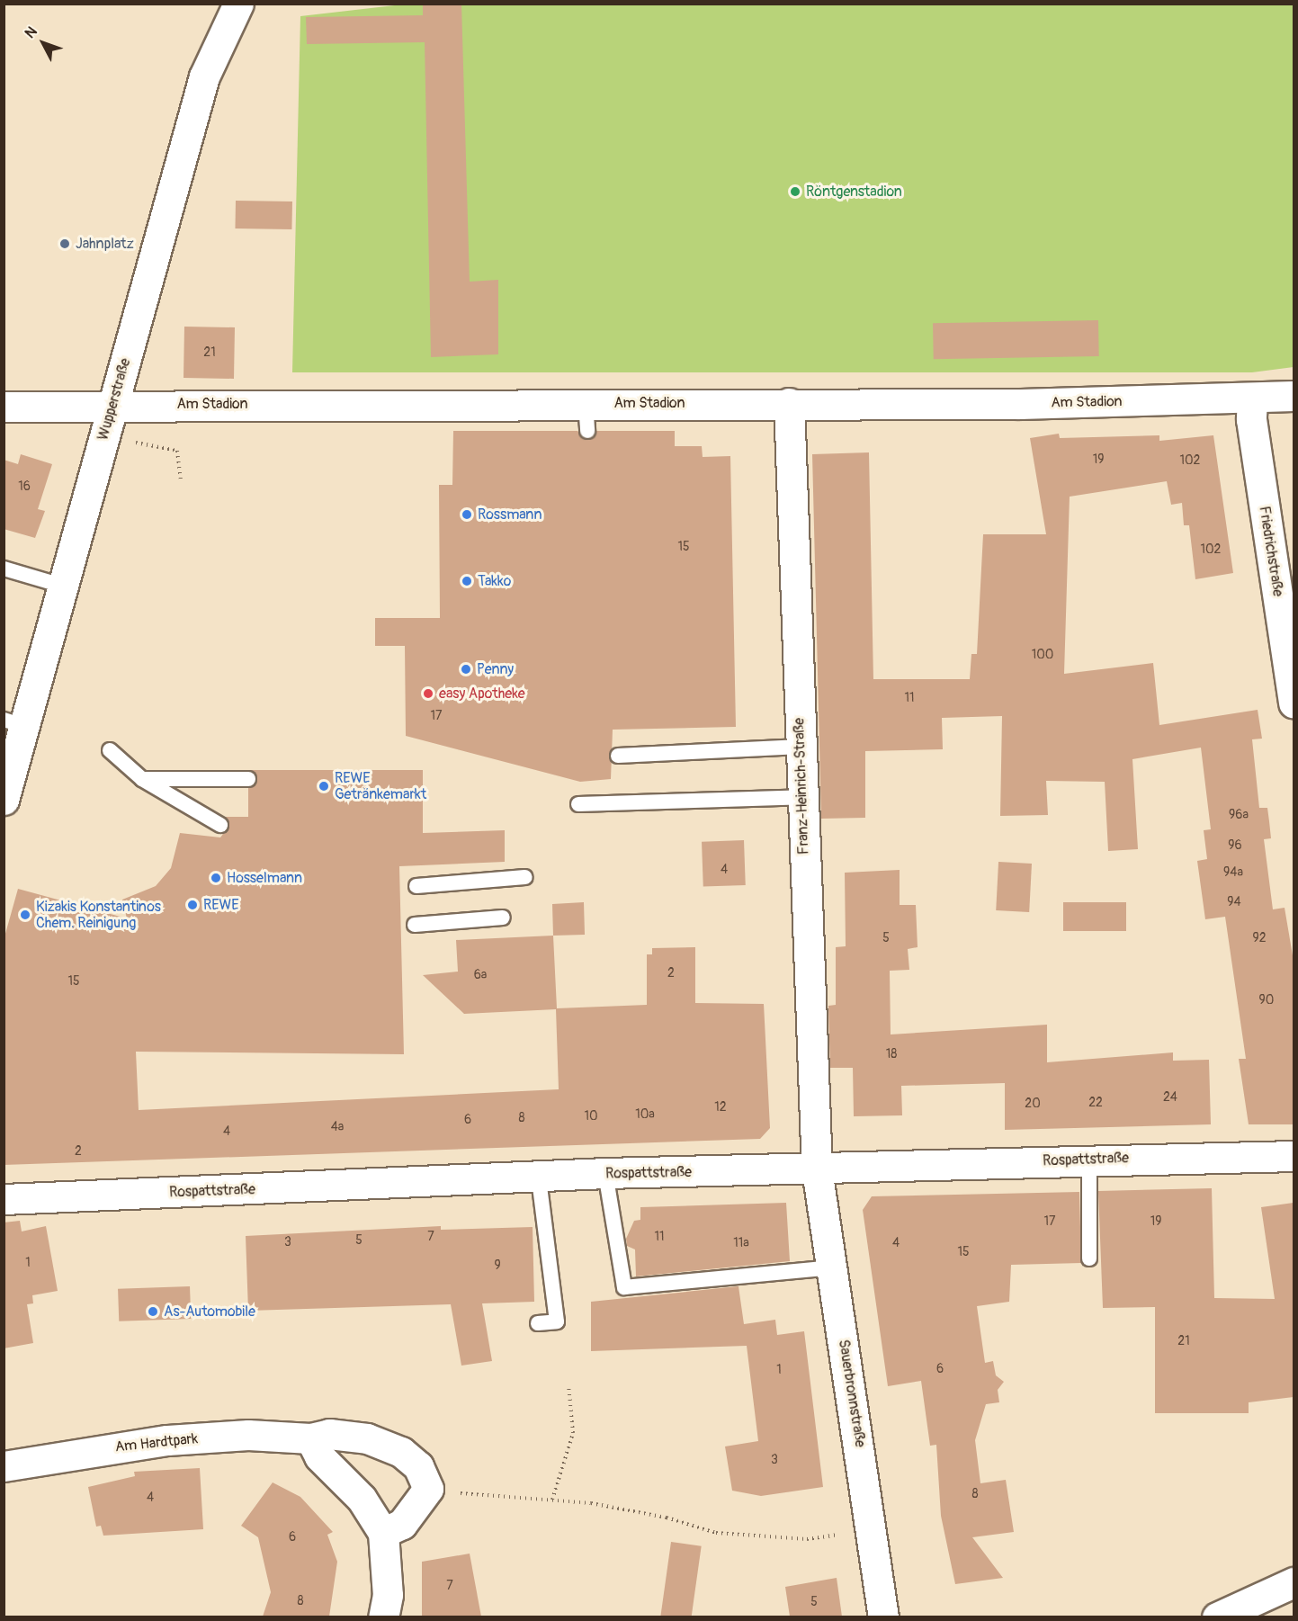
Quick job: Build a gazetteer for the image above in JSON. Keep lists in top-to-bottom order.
{
  "streets": {
    "street": [
      "Wupperstraße",
      "Am Stadion",
      "Friedrichstraße",
      "Franz-Heinrich-Straße",
      "Rospattstraße",
      "Sauerbronnstraße",
      "Am Hardtpark"
    ]
  },
  "crossings": [
    ["Wupperstraße", "Am Stadion"],
    ["Am Stadion", "Friedrichstraße"],
    ["Am Stadion", "Franz-Heinrich-Straße"],
    ["Franz-Heinrich-Straße", "Rospattstraße"],
    ["Franz-Heinrich-Straße", "Sauerbronnstraße"],
    ["Rospattstraße", "Sauerbronnstraße"]
  ],
  "places": [
    "Röntgenstadion",
    "Jahnplatz",
    "Rossmann",
    "Takko",
    "Penny",
    "easy Apotheke",
    "REWE Getränkemarkt",
    "Hosselmann",
    "REWE",
    "Kizakis Konstantinos Chem. Reinigung",
    "As-Automobile"
  ],
  "house_numbers": [
    "21",
    "19",
    "102",
    "16",
    "15",
    "102",
    "100",
    "11",
    "17",
    "96a",
    "96",
    "4",
    "94a",
    "94",
    "5",
    "92",
    "2",
    "6a",
    "15",
    "90",
    "18",
    "24",
    "22",
    "20",
    "12",
    "10a",
    "10",
    "8",
    "6",
    "4a",
    "4",
    "2",
    "17",
    "19",
    "7",
    "11",
    "5",
    "3",
    "11a",
    "4",
    "15",
    "1",
    "9",
    "21",
    "6",
    "1",
    "3",
    "8",
    "4",
    "6",
    "7",
    "8",
    "5"
  ],
  "north": "top left"
}
